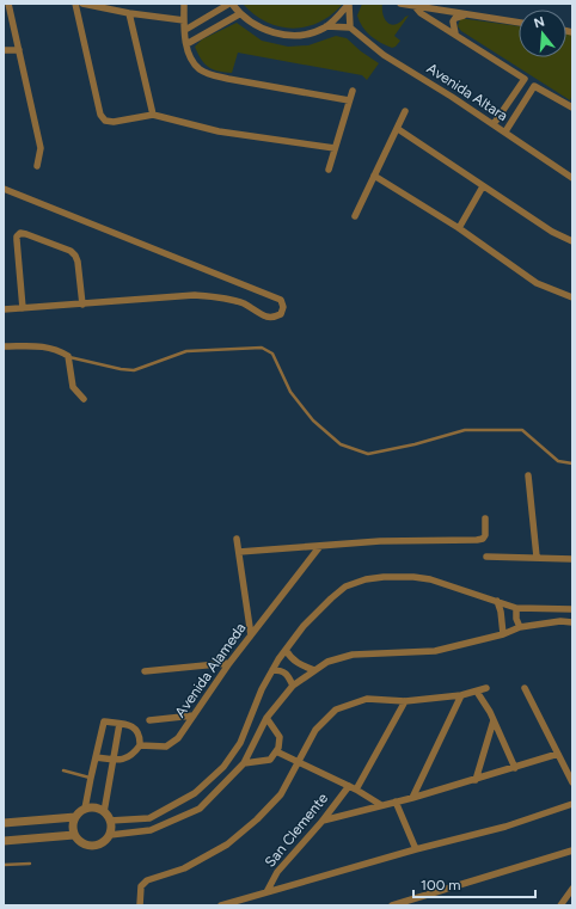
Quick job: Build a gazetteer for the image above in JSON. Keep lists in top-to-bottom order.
{
  "streets": {
    "street": ["Avenida Altara", "Avenida Alameda", "San Clemente"]
  },
  "scale_bar": "100 m",
  "north": "top"
}
